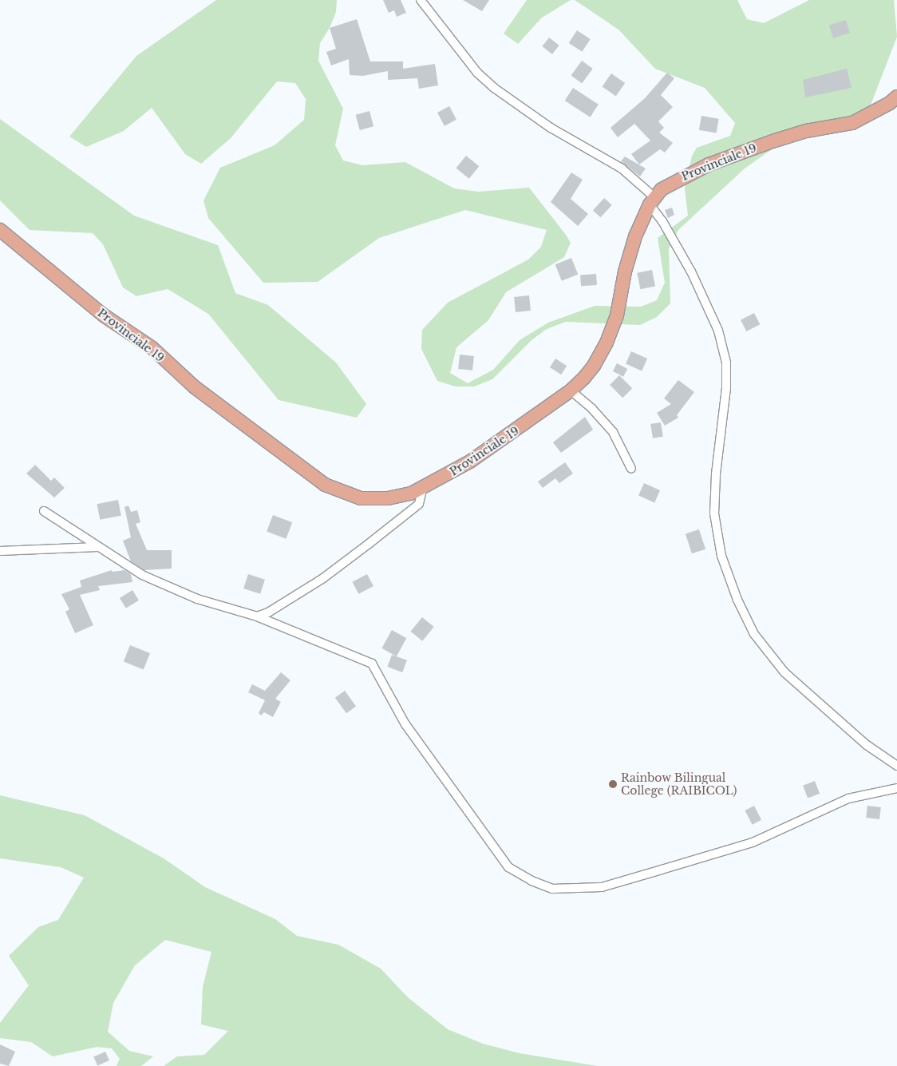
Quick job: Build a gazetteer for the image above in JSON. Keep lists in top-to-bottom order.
{
  "streets": {
    "main road": ["Provinciale 19"]
  },
  "places": ["Rainbow Bilingual College (RAIBICOL)"]
}
